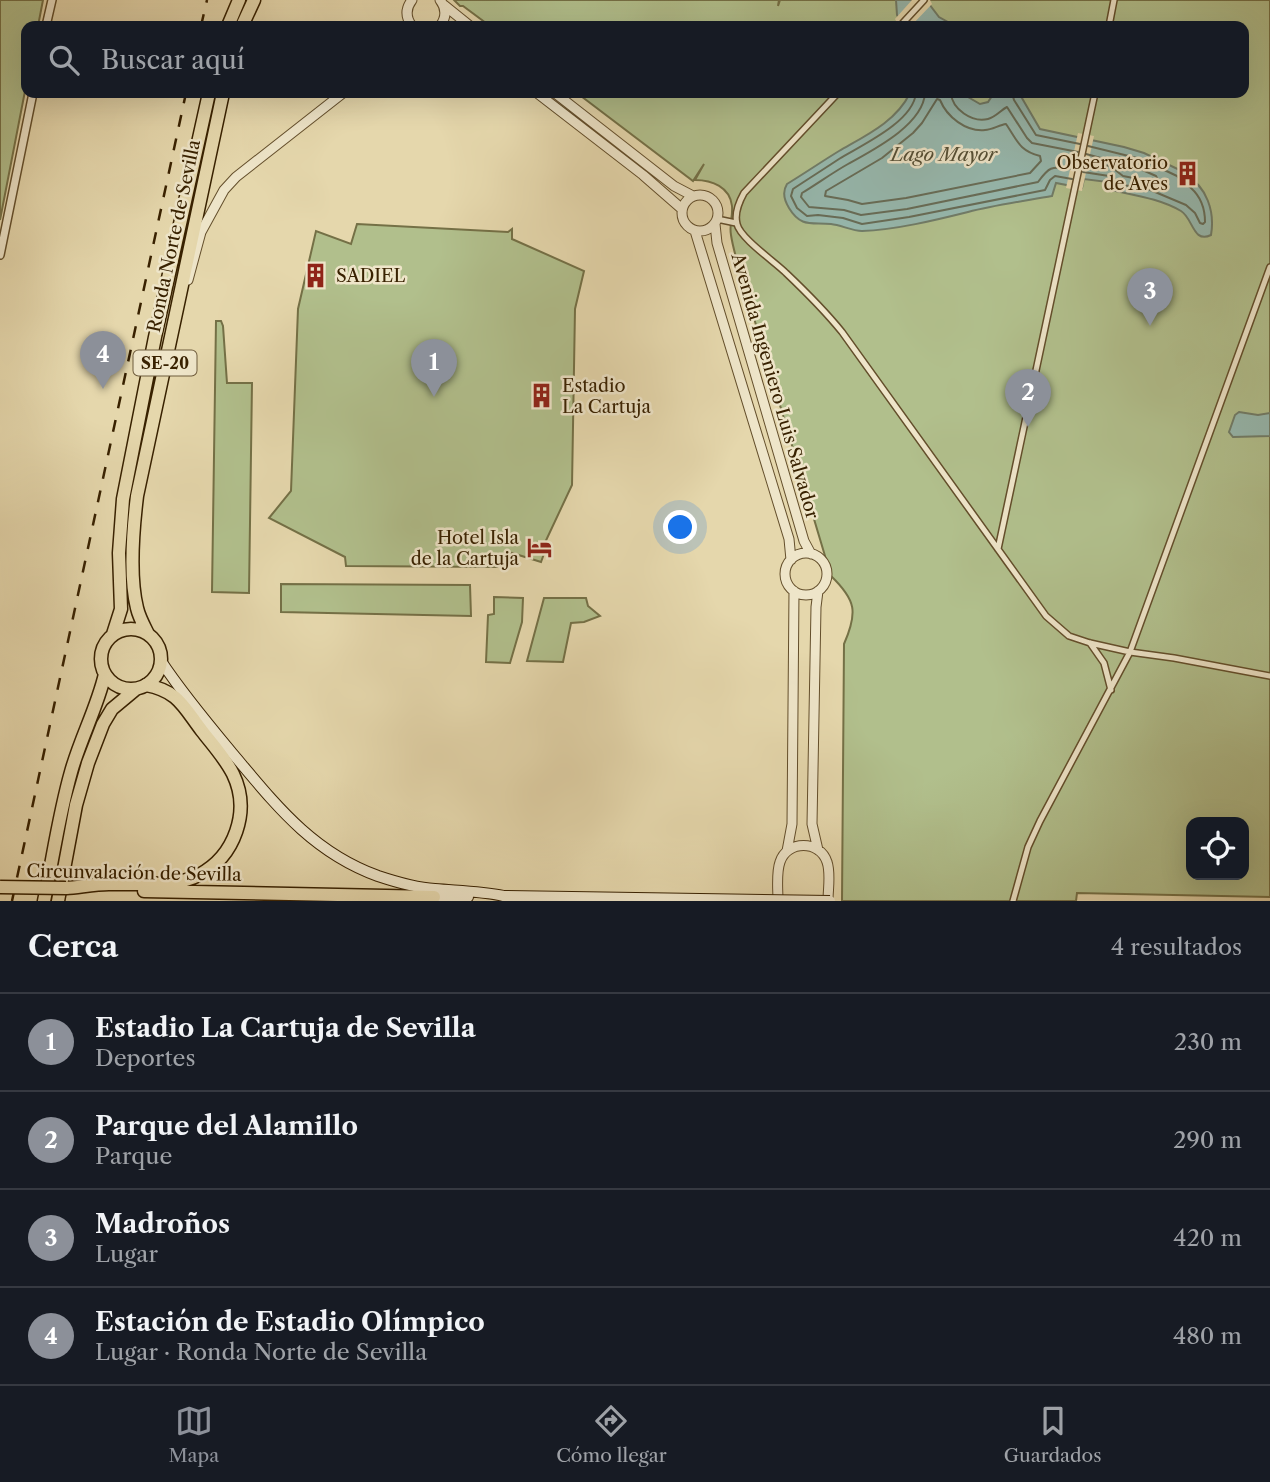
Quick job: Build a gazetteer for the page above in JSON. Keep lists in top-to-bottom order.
{
  "streets": {
    "highway": ["Ronda Norte de Sevilla", "SE-20", "Circunvalación de Sevilla"],
    "street": ["Avenida Ingeniero Luis Salvador"]
  },
  "water": ["Lago Mayor"],
  "places": {
    "building": ["Observatorio de Aves", "SADIEL", "Estadio La Cartuja"],
    "hotel": ["Hotel Isla de la Cartuja"]
  },
  "page": {
    "search": "Buscar aquí",
    "pins": [
      "3",
      "4",
      "1",
      "2"
    ],
    "heading": ["Cerca", "4 resultados"],
    "list": [
      {
        "mark": "1",
        "name": "Estadio La Cartuja de Sevilla",
        "note": "Deportes",
        "value": "230 m"
      },
      {
        "mark": "2",
        "name": "Parque del Alamillo",
        "note": "Parque",
        "value": "290 m"
      },
      {
        "mark": "3",
        "name": "Madroños",
        "note": "Lugar",
        "value": "420 m"
      },
      {
        "mark": "4",
        "name": "Estación de Estadio Olímpico",
        "note": "Lugar · Ronda Norte de Sevilla",
        "value": "480 m"
      }
    ],
    "nav": ["Mapa", "Cómo llegar", "Guardados"]
  }
}
